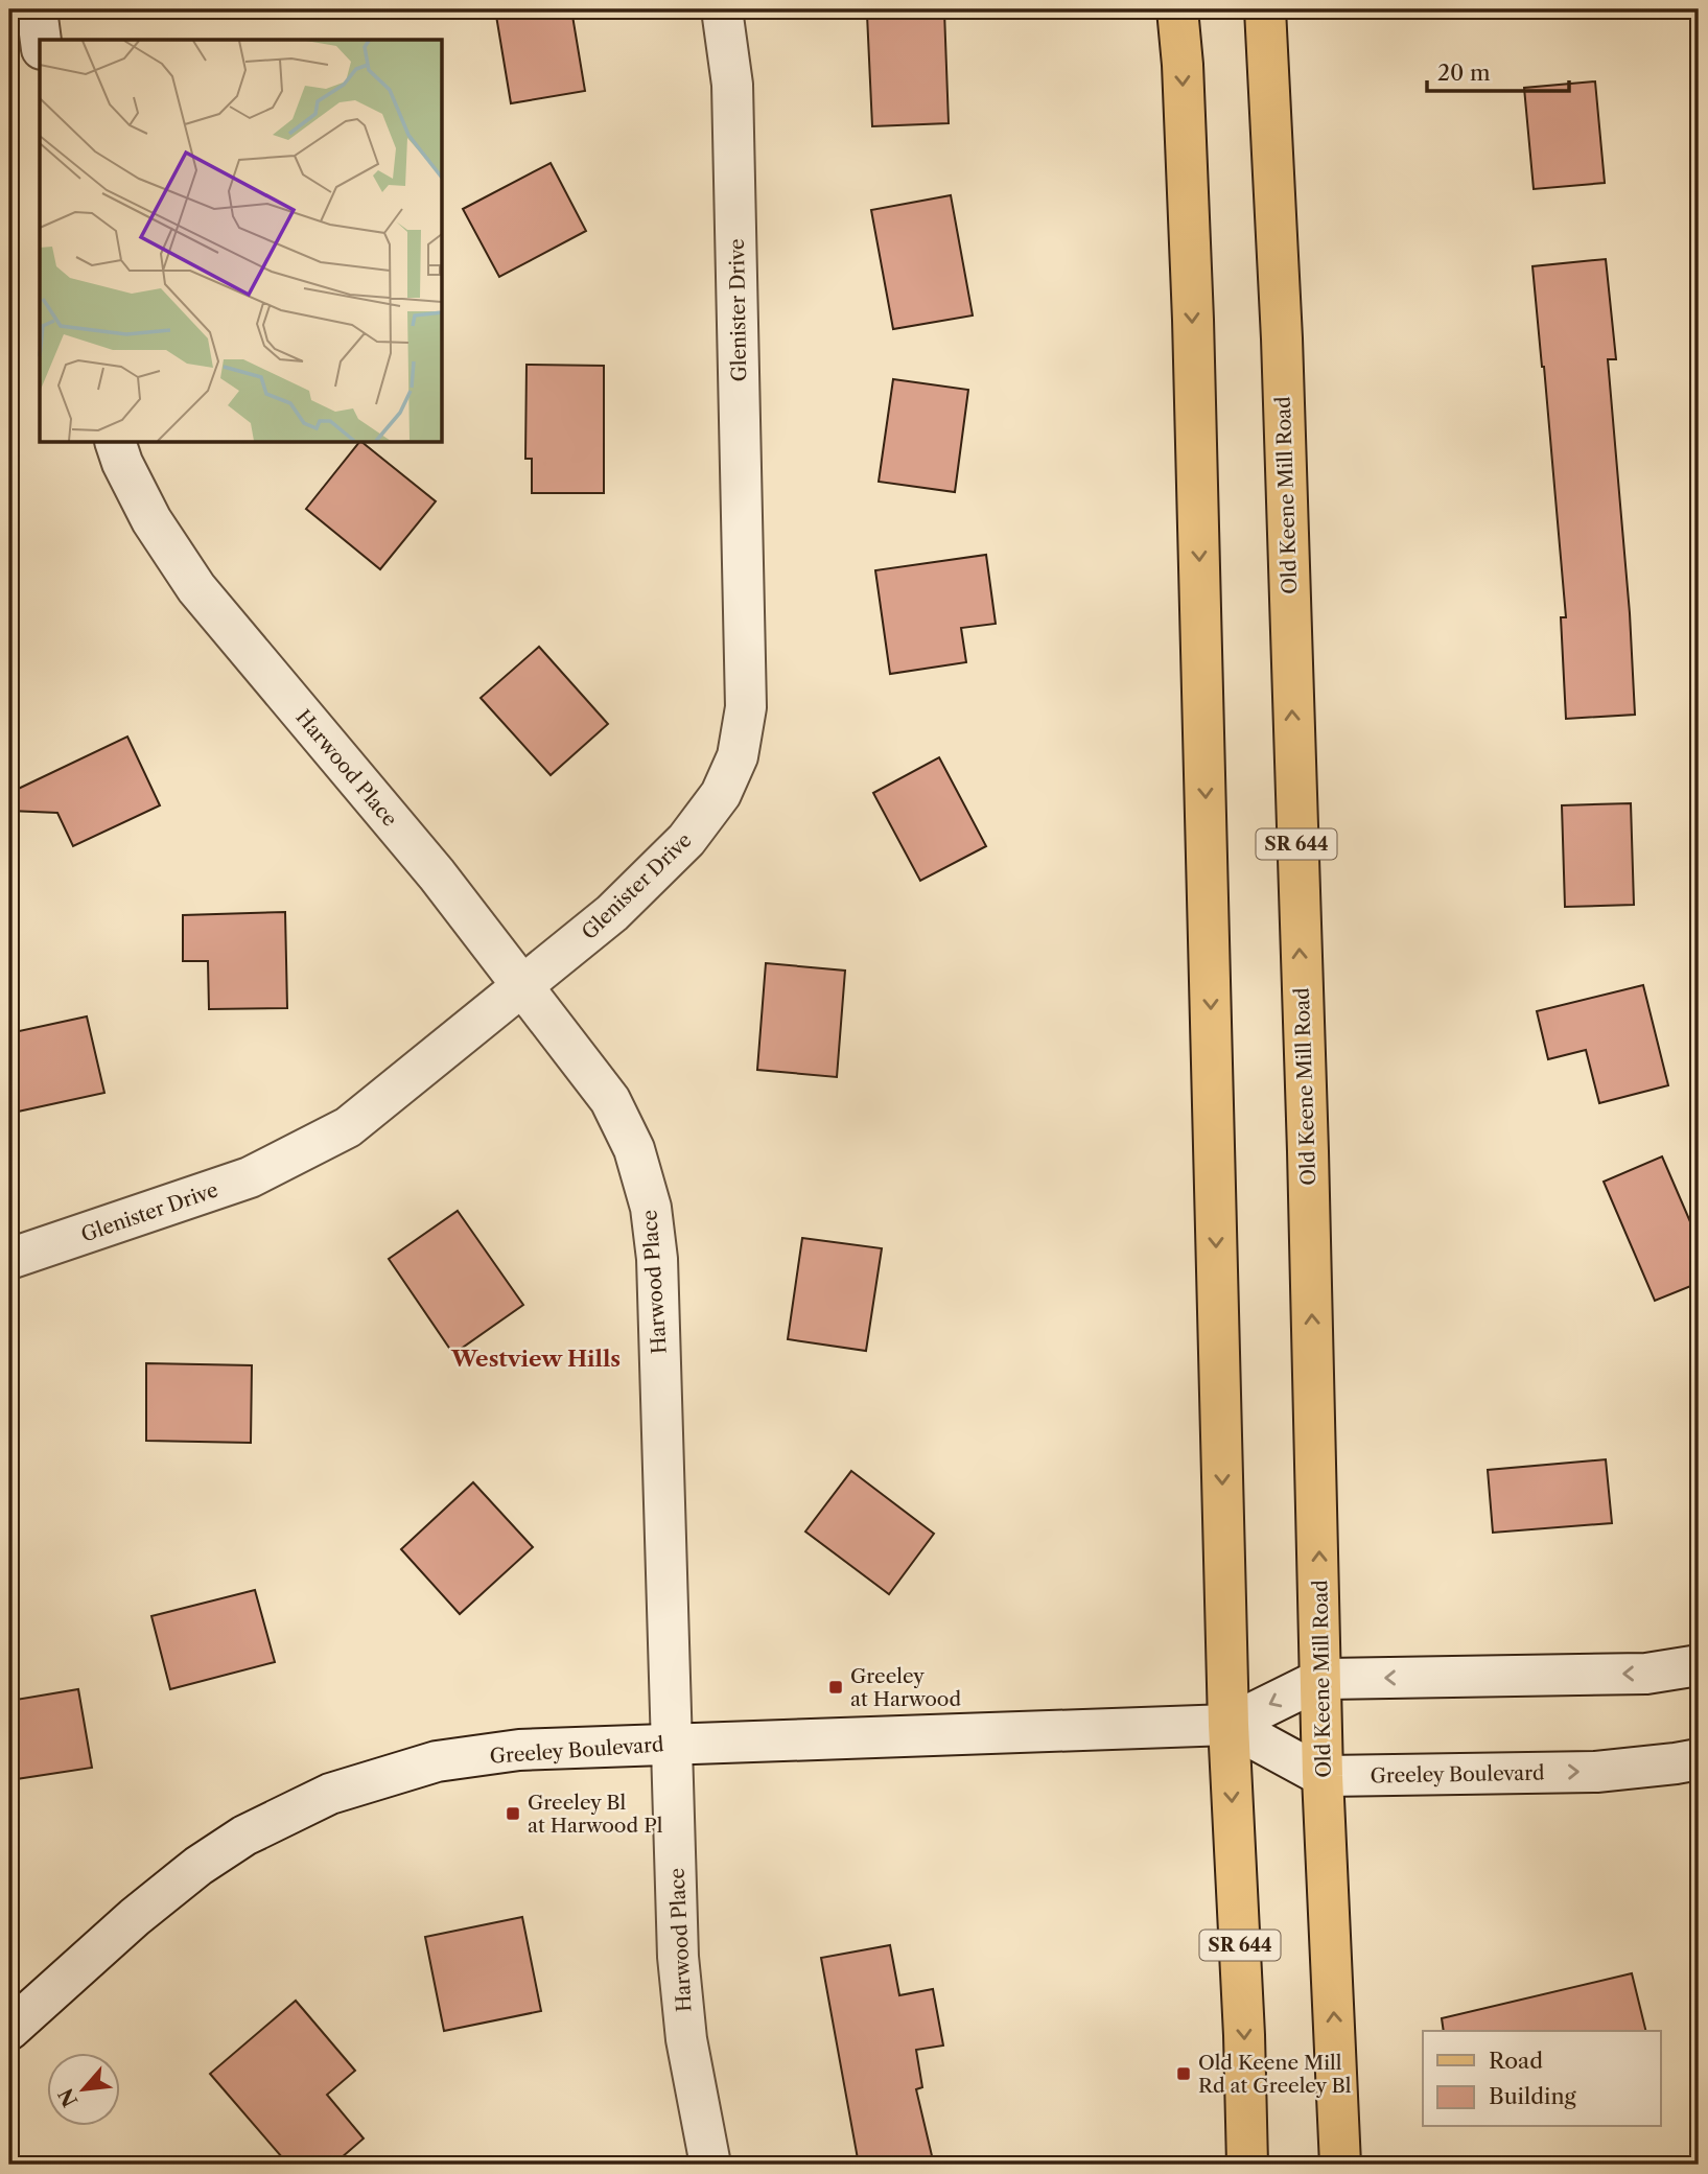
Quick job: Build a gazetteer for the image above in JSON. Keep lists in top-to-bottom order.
{
  "streets": {
    "main road": ["Old Keene Mill Road", "SR 644"],
    "street": ["Glenister Drive", "Harwood Place", "Greeley Boulevard"]
  },
  "crossings": [
    ["Glenister Drive", "Harwood Place"],
    ["Old Keene Mill Road", "Greeley Boulevard"],
    ["Harwood Place", "Greeley Boulevard"],
    ["SR 644", "Greeley Boulevard"]
  ],
  "districts": ["Westview Hills"],
  "places": {
    "transit": ["Greeley at Harwood", "Greeley Bl at Harwood Pl", "Old Keene Mill Rd at Greeley Bl"]
  },
  "legend": ["Road", "Building"],
  "scale_bar": "20 m",
  "north": "bottom left"
}
